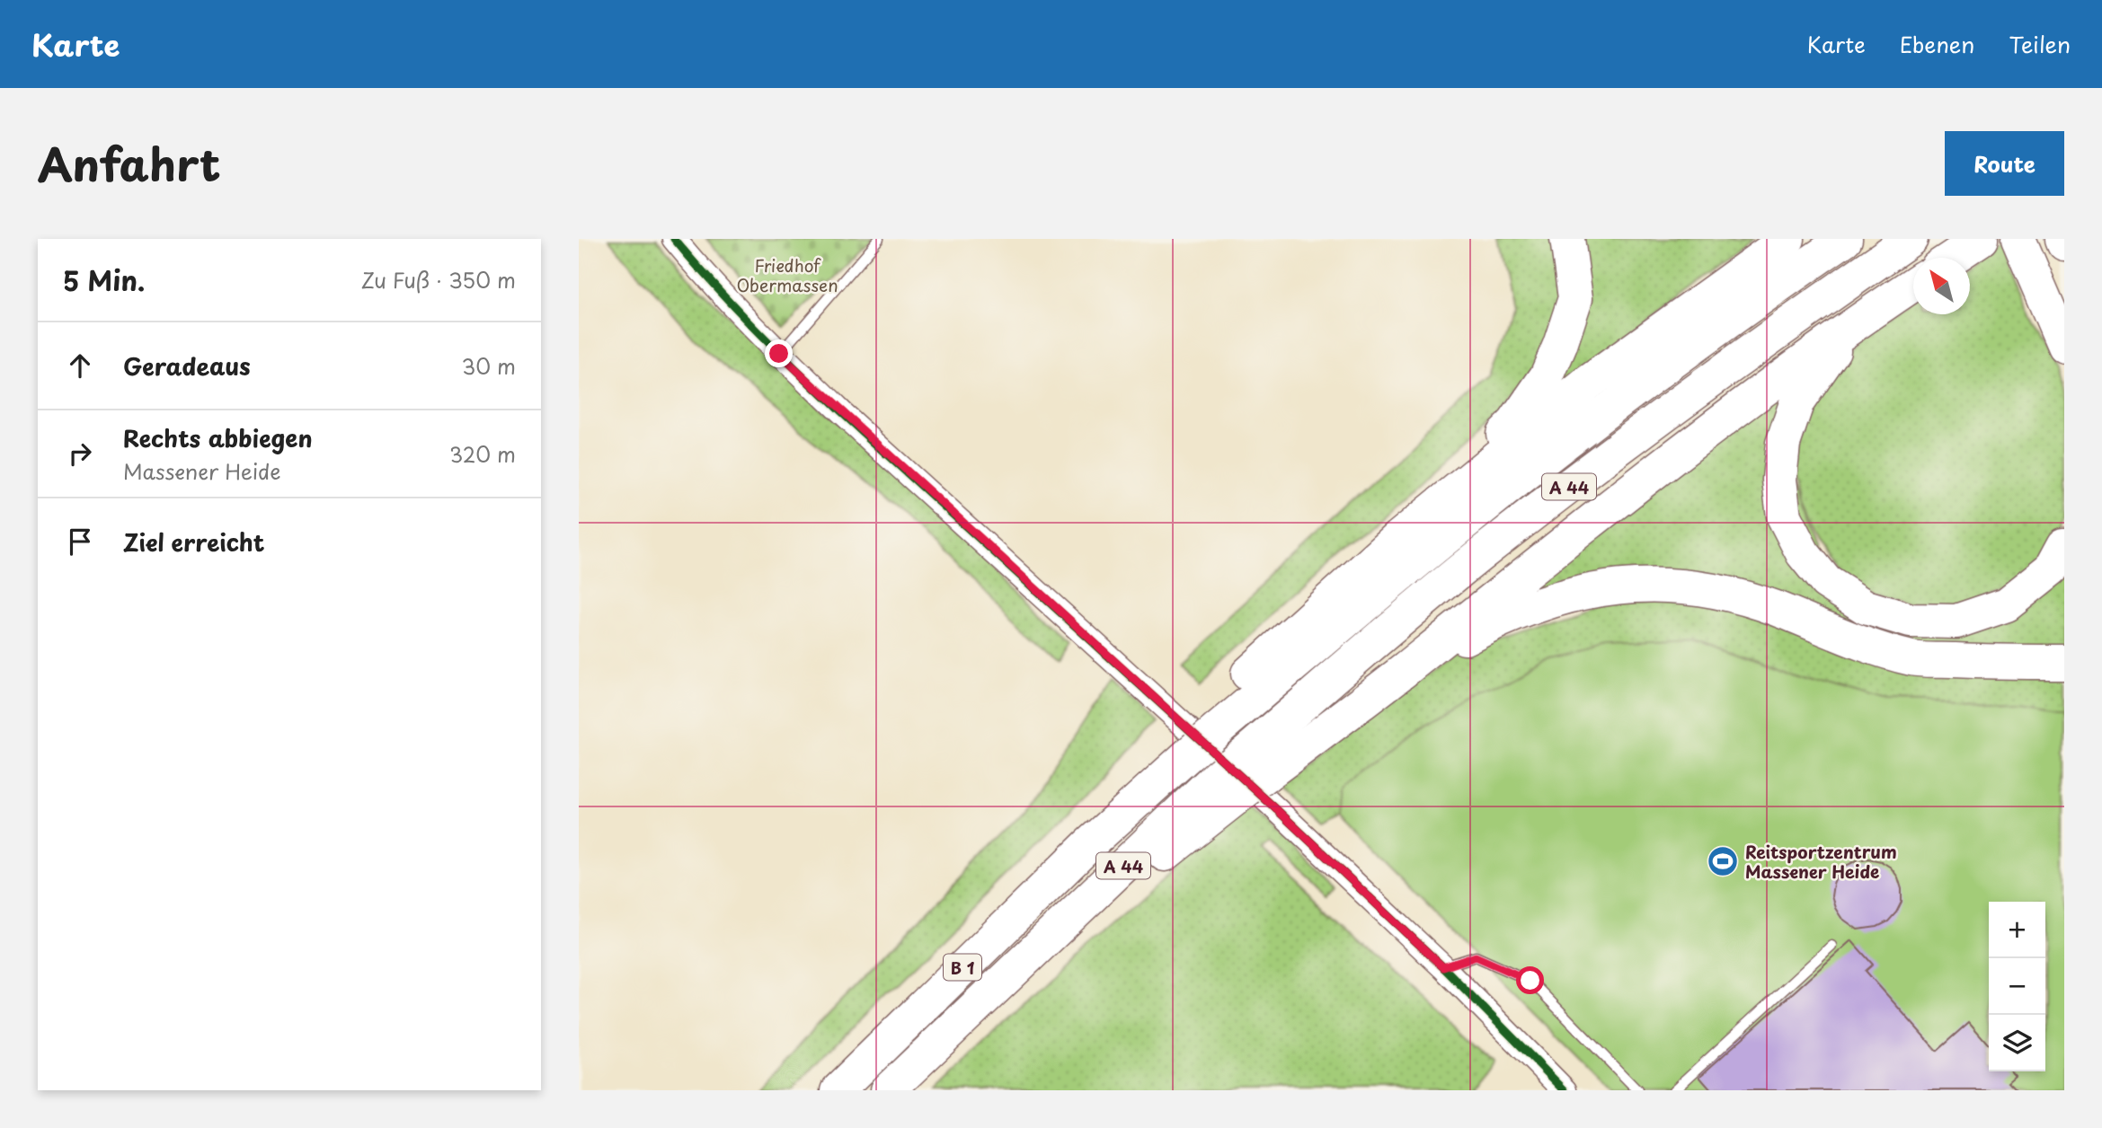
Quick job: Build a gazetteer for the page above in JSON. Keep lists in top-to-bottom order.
{
  "streets": {
    "highway": ["A 44", "B 1"]
  },
  "crossings": [
    ["A 44", "B 1"]
  ],
  "parks": ["Friedhof Obermassen"],
  "places": {
    "sports": ["Reitsportzentrum Massener Heide"]
  },
  "north": "top left",
  "page": {
    "header": "Karte",
    "nav": ["Karte", "Ebenen", "Teilen"],
    "title": "Anfahrt",
    "buttons": "Route",
    "heading": ["5 Min.", "Zu Fuß · 350 m"],
    "list": [
      ["Geradeaus", "30 m"],
      ["Rechts abbiegen", "Massener Heide", "320 m"],
      "Ziel erreicht"
    ],
    "map_buttons": ["+", "−"]
  }
}
